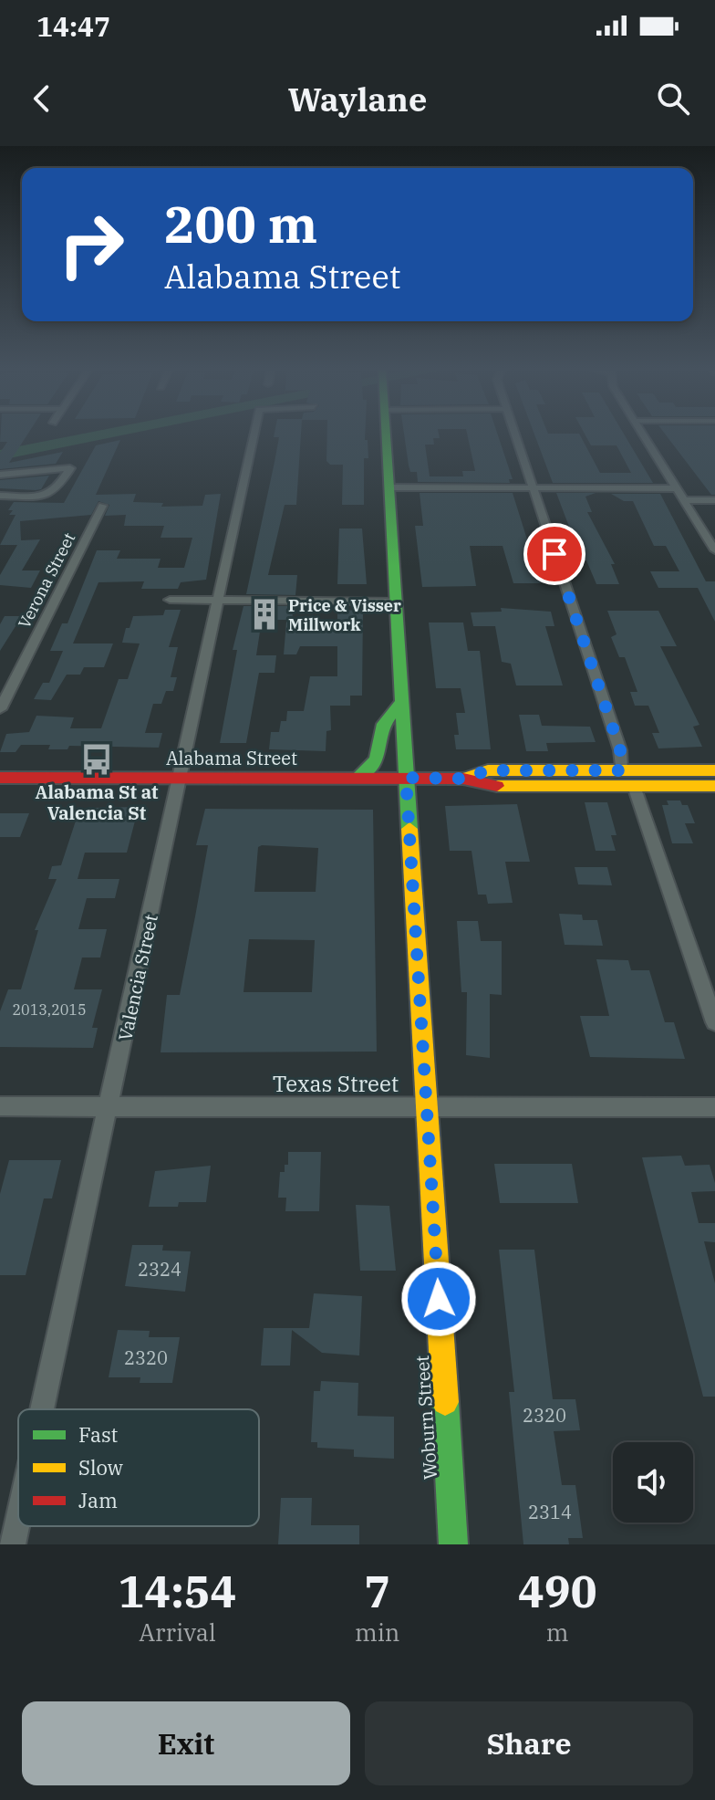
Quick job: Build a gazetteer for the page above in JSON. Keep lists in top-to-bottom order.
{
  "streets": {
    "main road": ["Alabama Street", "Woburn Street"],
    "street": ["Verona Street", "Valencia Street", "Texas Street"]
  },
  "crossings": [
    ["Alabama Street", "Valencia Street"],
    ["Alabama Street", "Woburn Street"],
    ["Valencia Street", "Texas Street"],
    ["Texas Street", "Woburn Street"]
  ],
  "places": {
    "building": ["Price & Visser Millwork"],
    "bus stop": ["Alabama St at Valencia St"]
  },
  "house_numbers": [
    "2013,2015",
    "2324",
    "2320",
    "2320",
    "2314"
  ],
  "legend": ["Fast", "Slow", "Jam"],
  "page": {
    "status": "14:47",
    "header": "Waylane",
    "turn": ["200 m", "Alabama Street"],
    "eta": [
      "14:54",
      "Arrival",
      "7",
      "min",
      "490",
      "m"
    ],
    "buttons": ["Exit", "Share"]
  }
}
